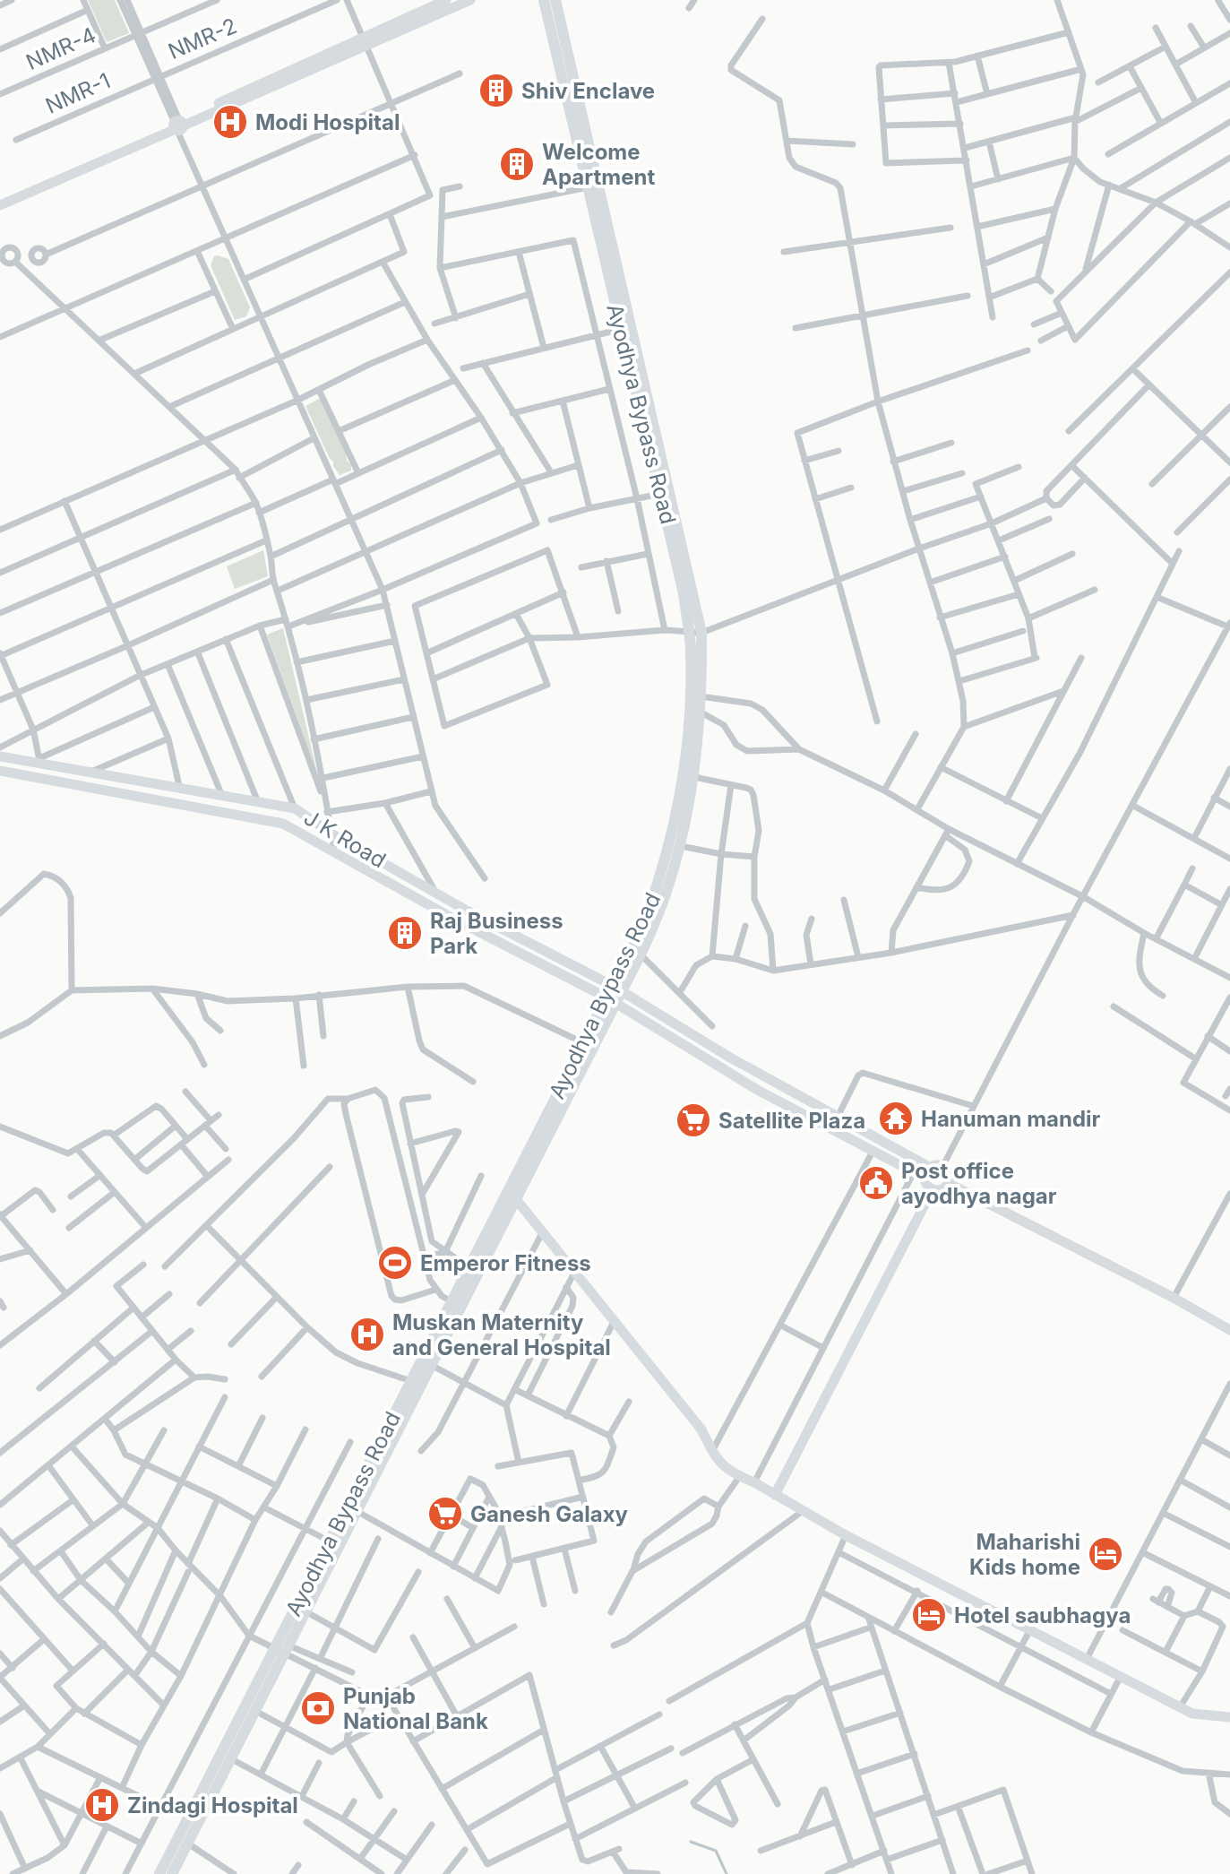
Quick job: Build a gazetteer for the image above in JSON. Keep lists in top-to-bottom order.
{
  "streets": {
    "main road": ["Ayodhya Bypass Road"],
    "street": [
      "NMR-2",
      "NMR-4",
      "NMR-1",
      "J K Road"
    ]
  },
  "crossings": [
    ["NMR-2", "NMR-1"],
    ["Ayodhya Bypass Road", "J K Road"]
  ],
  "places": {
    "building": ["Shiv Enclave", "Welcome Apartment", "Raj Business Park"],
    "hospital": ["Modi Hospital", "Muskan Maternity and General Hospital", "Zindagi Hospital"],
    "temple": ["Hanuman mandir"],
    "supermarket": ["Satellite Plaza", "Ganesh Galaxy"],
    "public building": ["Post office ayodhya nagar"],
    "sports": ["Emperor Fitness"],
    "hotel": ["Maharishi Kids home", "Hotel saubhagya"],
    "bank": ["Punjab National Bank"]
  }
}
